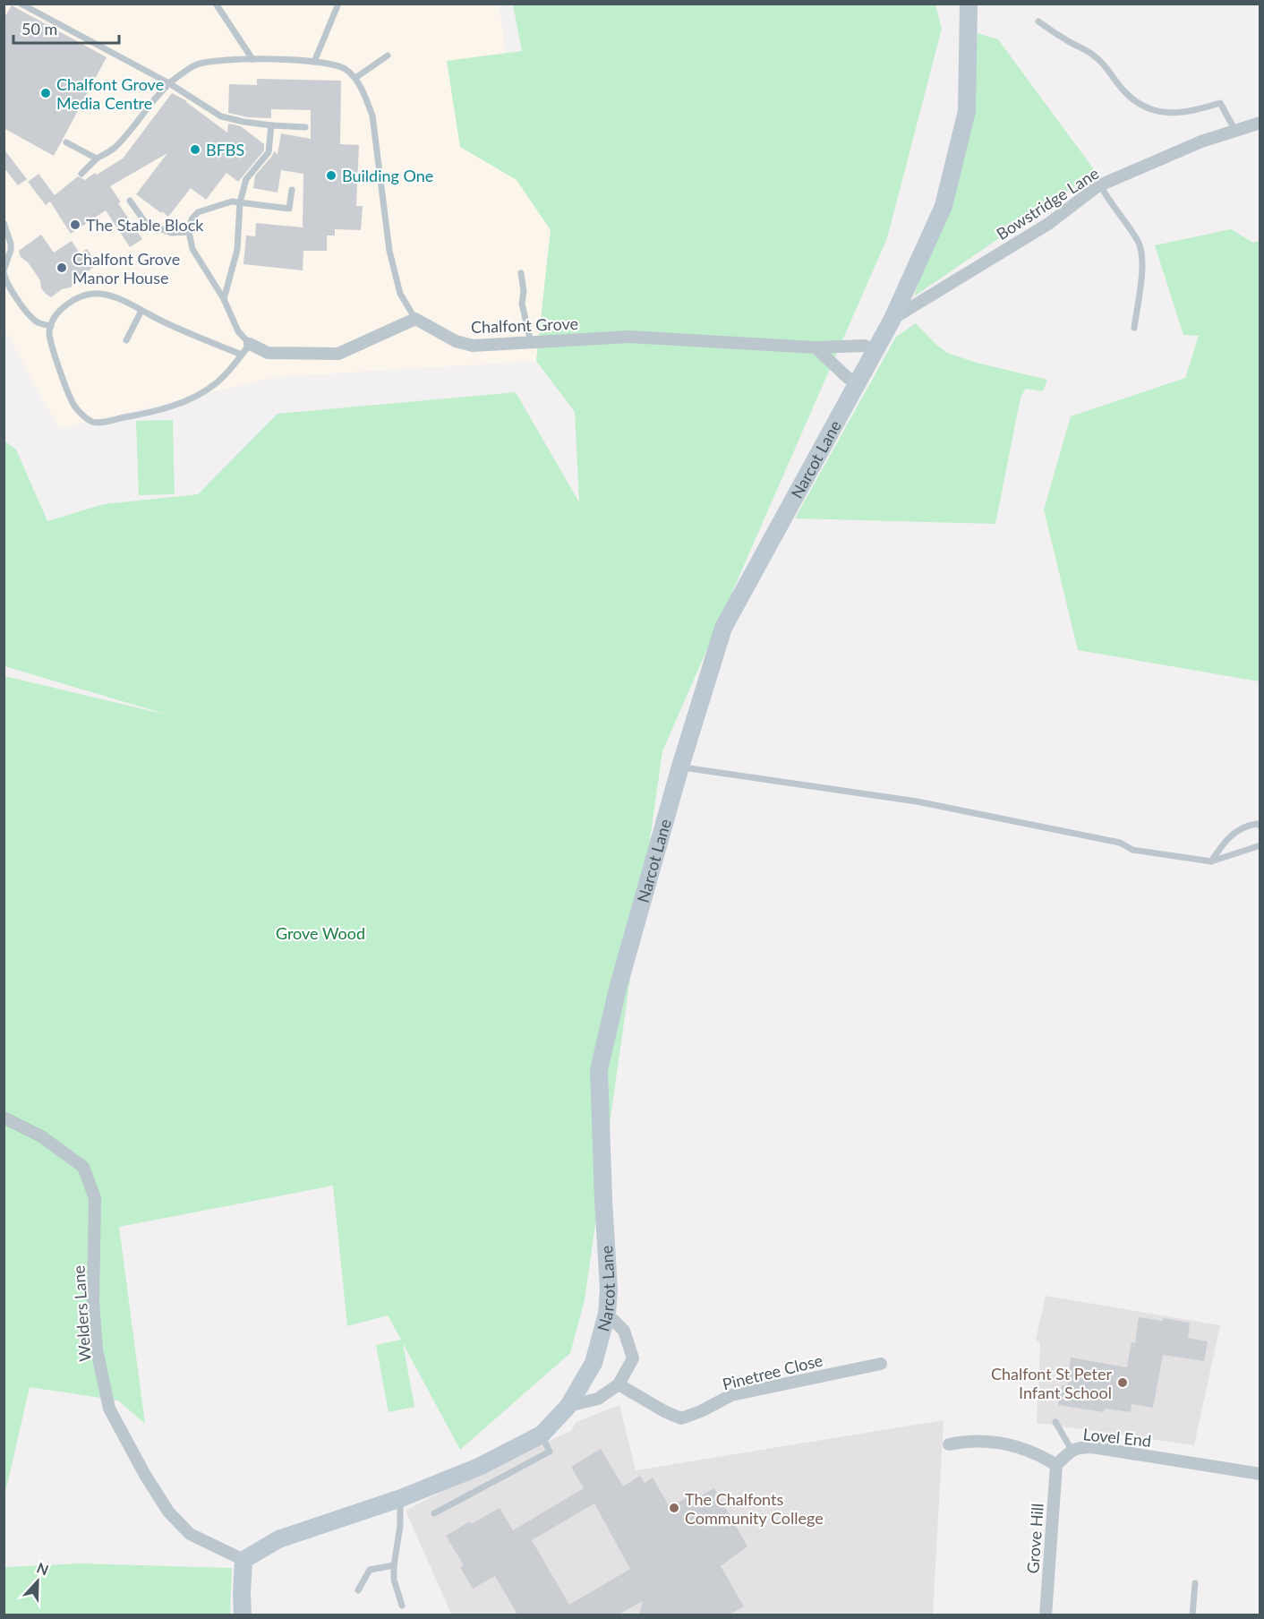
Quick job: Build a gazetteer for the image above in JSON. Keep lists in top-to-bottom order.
{
  "streets": {
    "street": [
      "Bowstridge Lane",
      "Chalfont Grove",
      "Narcot Lane",
      "Welders Lane",
      "Pinetree Close",
      "Lovel End",
      "Grove Hill"
    ]
  },
  "crossings": [
    ["Bowstridge Lane", "Narcot Lane"],
    ["Chalfont Grove", "Narcot Lane"],
    ["Narcot Lane", "Welders Lane"],
    ["Lovel End", "Grove Hill"]
  ],
  "parks": ["Grove Wood"],
  "places": [
    "Chalfont Grove Media Centre",
    "BFBS",
    "Building One",
    "The Stable Block",
    "Chalfont Grove Manor House",
    "Chalfont St Peter Infant School",
    "The Chalfonts Community College"
  ],
  "scale_bar": "50 m",
  "north": "top"
}
